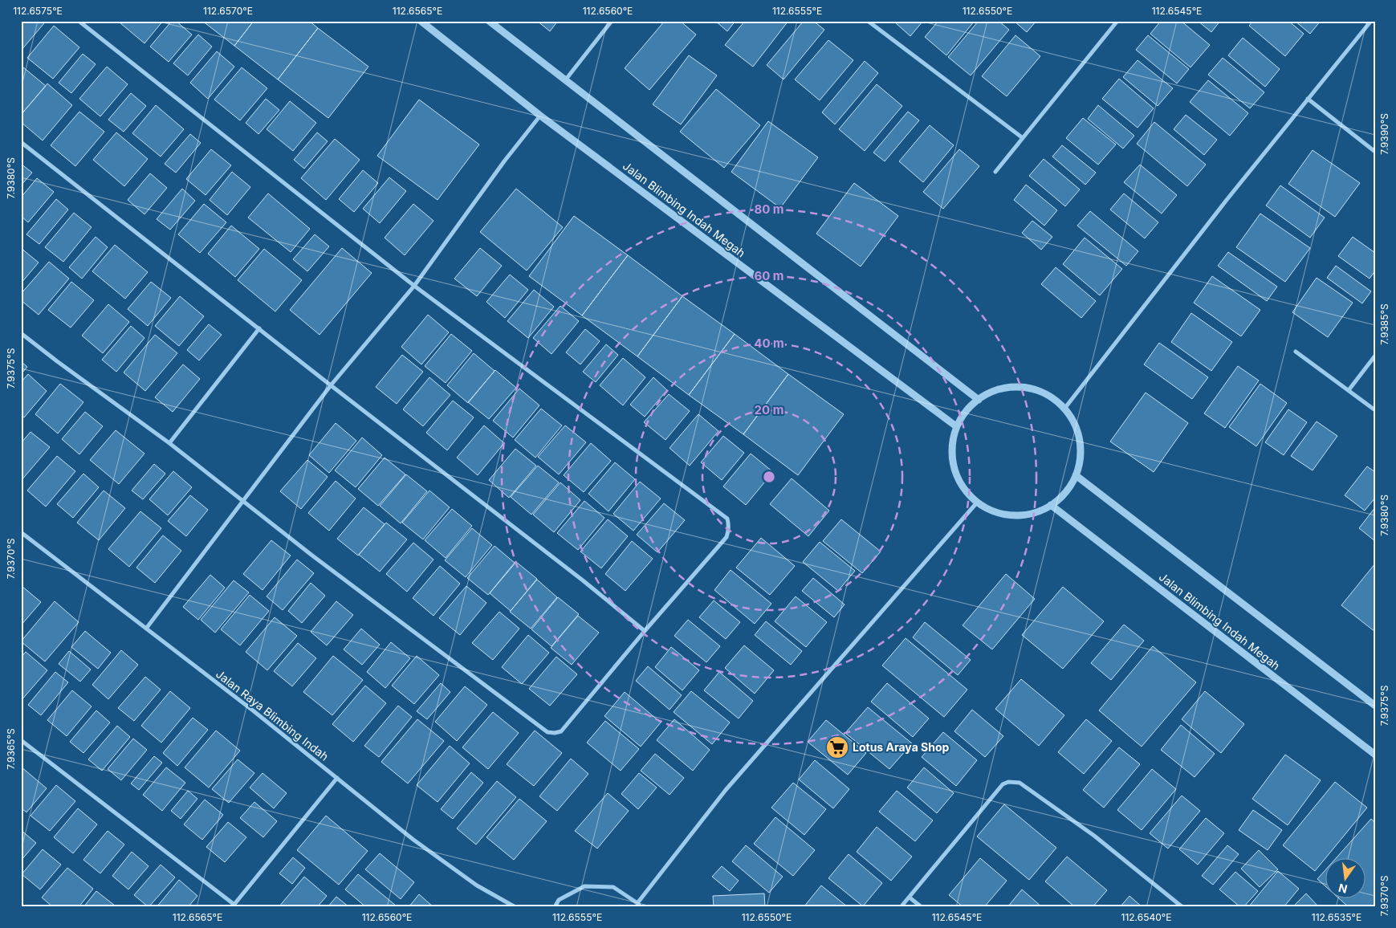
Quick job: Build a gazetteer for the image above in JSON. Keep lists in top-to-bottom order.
{
  "streets": {
    "street": ["Jalan Blimbing Indah Megah", "Jalan Raya Blimbing Indah"]
  },
  "places": {
    "supermarket": ["Lotus Araya Shop"]
  },
  "north": "bottom",
  "coordinates": [
    "112.6575°E",
    "112.6570°E",
    "112.6565°E",
    "112.6560°E",
    "112.6555°E",
    "112.6550°E",
    "112.6545°E",
    "7.9390°S",
    "7.9380°S",
    "7.9385°S",
    "7.9375°S",
    "7.9370°S",
    "7.9365°S",
    "112.6540°E",
    "112.6535°E"
  ],
  "rings": [
    "80 m",
    "60 m",
    "40 m",
    "20 m"
  ]
}
